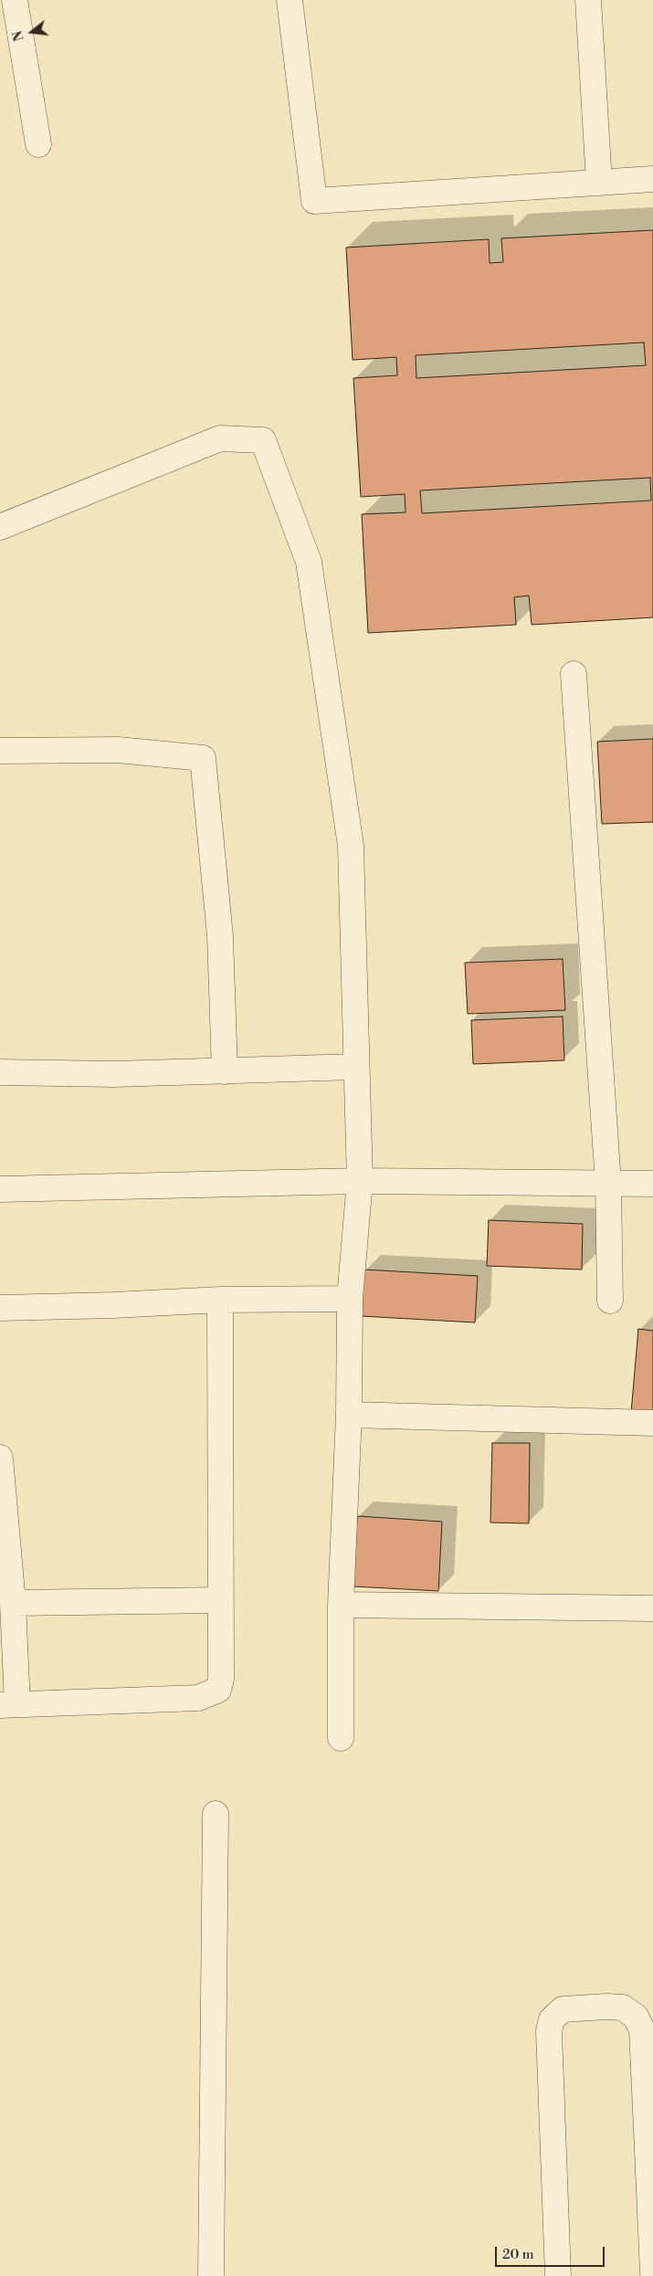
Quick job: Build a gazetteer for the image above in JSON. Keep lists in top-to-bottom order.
{
  "scale_bar": "20 m",
  "north": "left"
}
